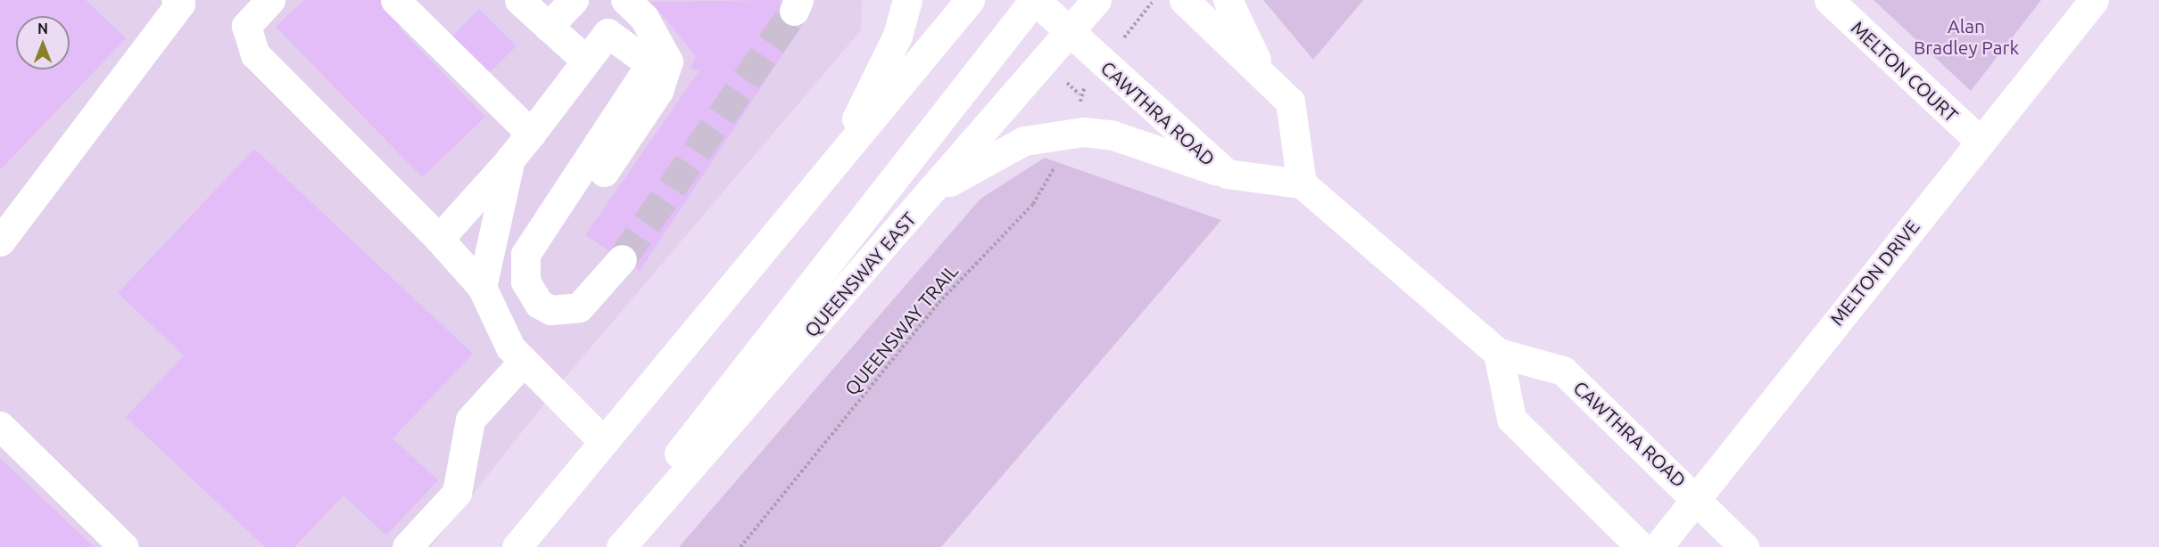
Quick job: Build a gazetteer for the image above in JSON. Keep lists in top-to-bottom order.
{
  "streets": {
    "main road": [
      "MELTON COURT",
      "CAWTHRA ROAD",
      "MELTON DRIVE",
      "QUEENSWAY EAST"
    ],
    "path": ["QUEENSWAY TRAIL"]
  },
  "crossings": [
    ["MELTON COURT", "MELTON DRIVE"],
    ["CAWTHRA ROAD", "MELTON DRIVE"],
    ["CAWTHRA ROAD", "QUEENSWAY EAST"]
  ],
  "parks": ["Alan Bradley Park"],
  "north": "top"
}
